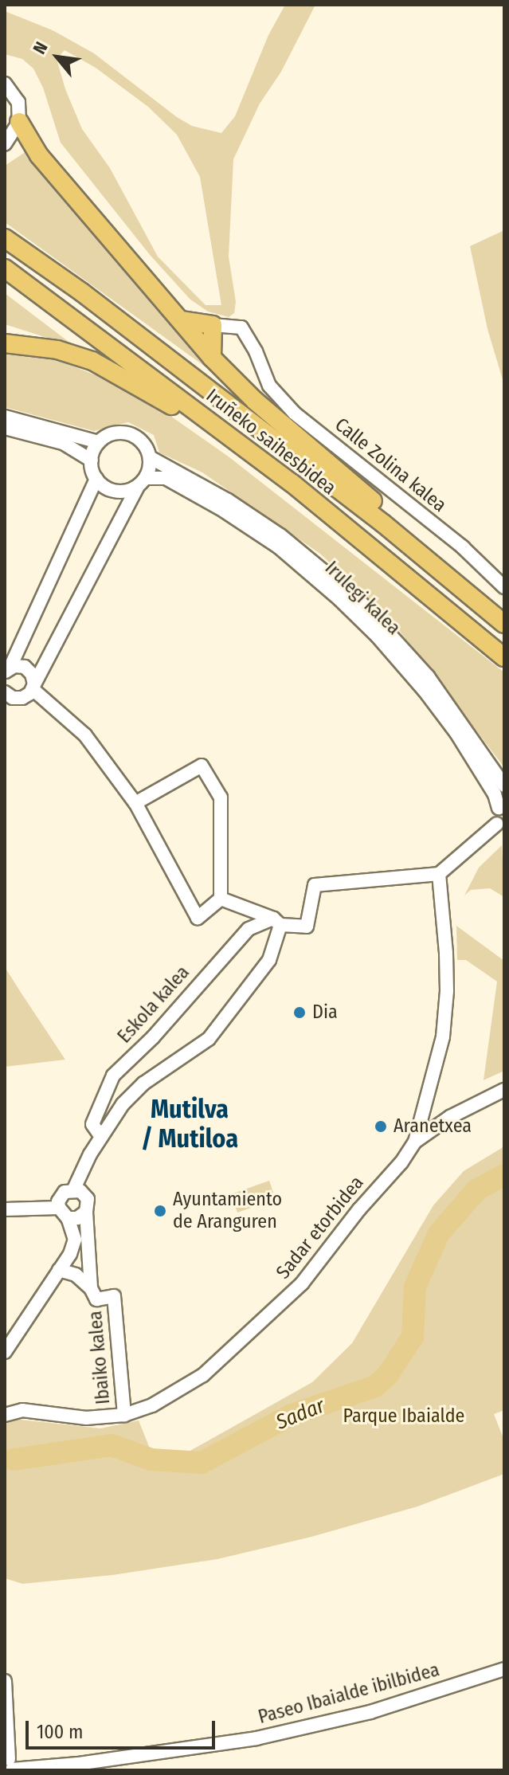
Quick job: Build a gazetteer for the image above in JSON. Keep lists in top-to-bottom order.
{
  "streets": {
    "highway": ["Iruñeko saihesbidea"],
    "street": [
      "Calle Zolina kalea",
      "Irulegi kalea",
      "Eskola kalea",
      "Sadar etorbidea",
      "Ibaiko kalea",
      "Paseo Ibaialde ibilbidea"
    ]
  },
  "crossings": [
    ["Sadar etorbidea", "Ibaiko kalea"]
  ],
  "districts": ["Mutilva / Mutiloa"],
  "water": ["Sadar"],
  "parks": ["Parque Ibaialde"],
  "places": ["Dia", "Aranetxea", "Ayuntamiento de Aranguren"],
  "scale_bar": "100 m",
  "north": "top left"
}
